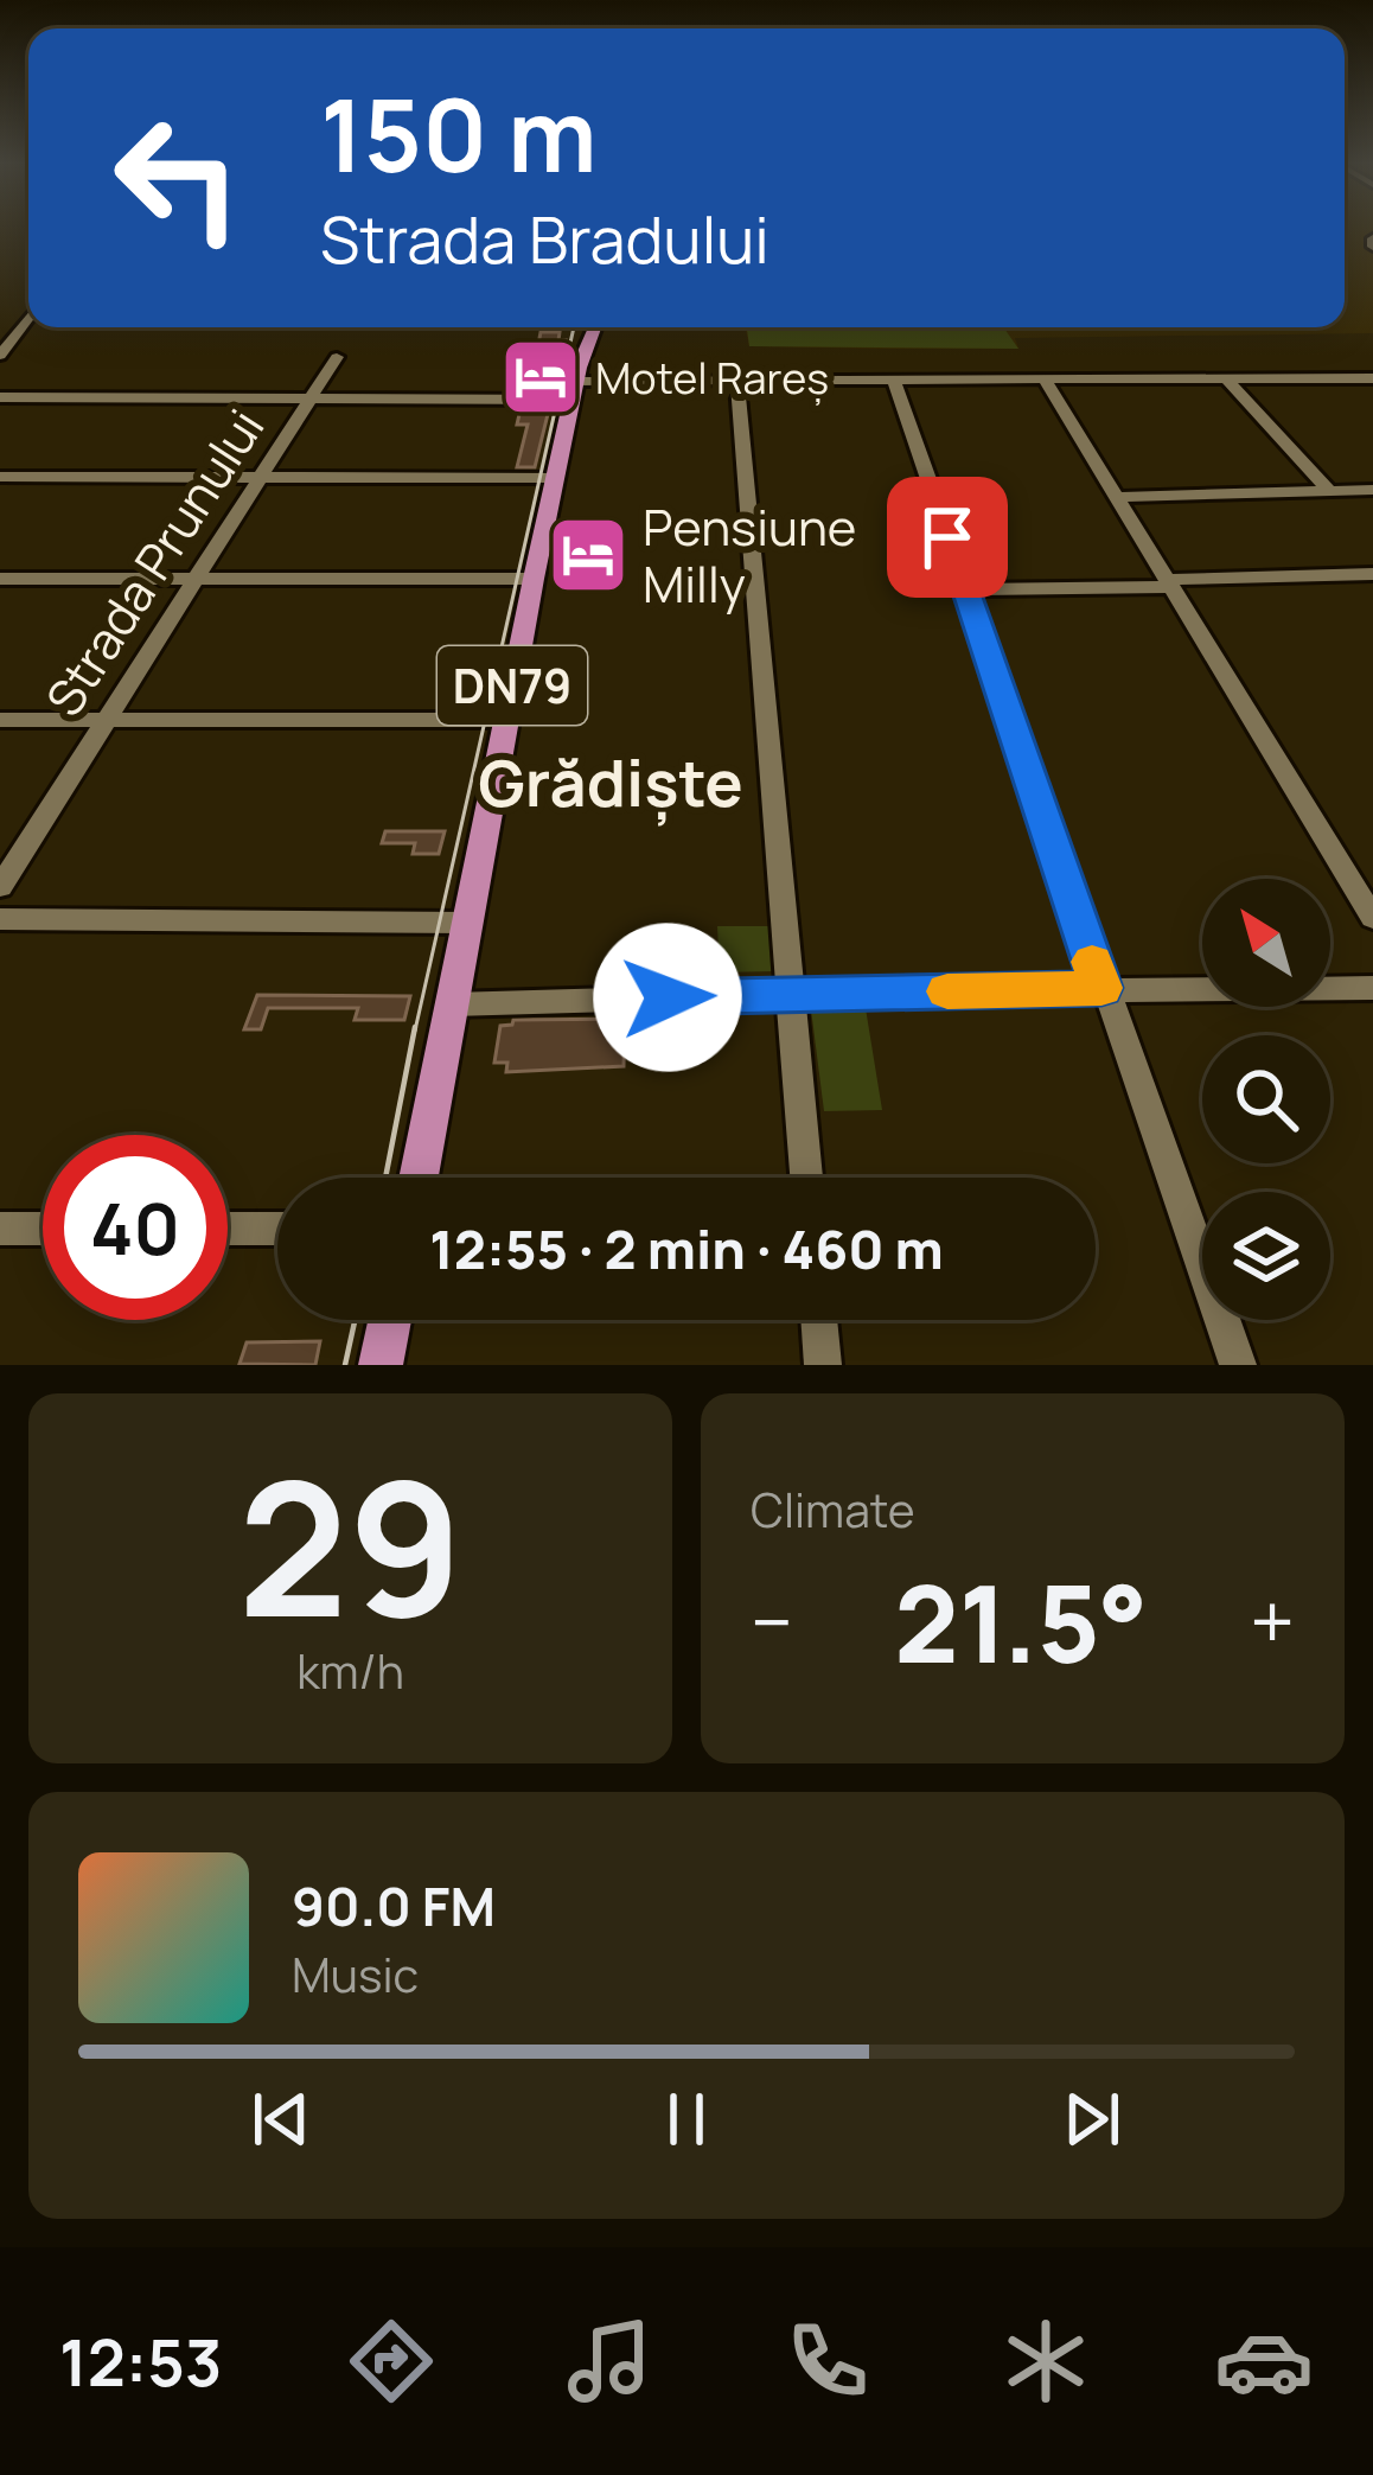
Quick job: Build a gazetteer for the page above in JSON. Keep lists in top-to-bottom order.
{
  "streets": {
    "main road": ["DN79"],
    "street": ["Strada Prunului"]
  },
  "districts": ["Grădiște"],
  "places": {
    "hotel": ["Motel Rareș", "Pensiune Milly"]
  },
  "north": "top left",
  "page": {
    "turn": ["150 m", "Strada Bradului"],
    "limit": "40",
    "trip": "12:55 · 2 min · 460 m",
    "tile": [
      ["29", "km/h"],
      "Climate"
    ],
    "heat": ["−", "21.5°", "+"],
    "song": ["90.0 FM", "Music"],
    "tabs": "12:53"
  }
}
